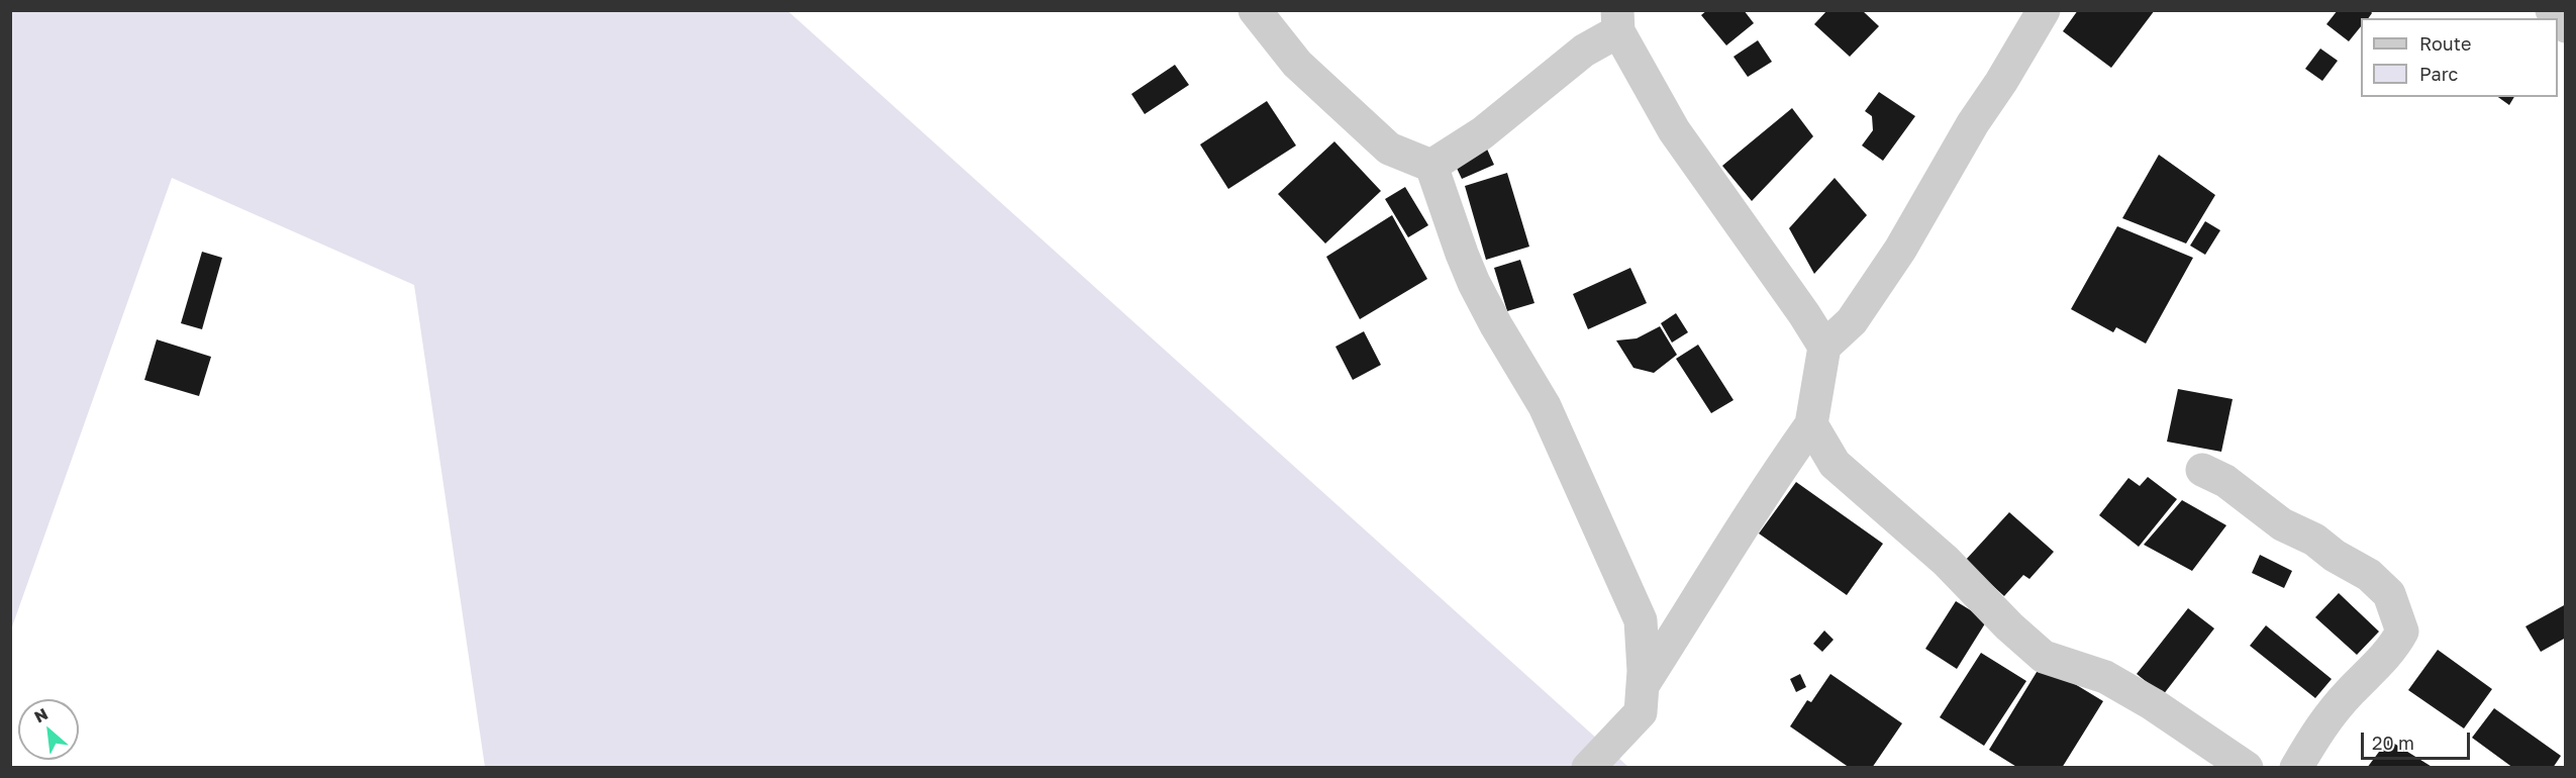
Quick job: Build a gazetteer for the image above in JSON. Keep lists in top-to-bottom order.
{
  "legend": ["Route", "Parc"],
  "scale_bar": "20 m",
  "north": "top left"
}
